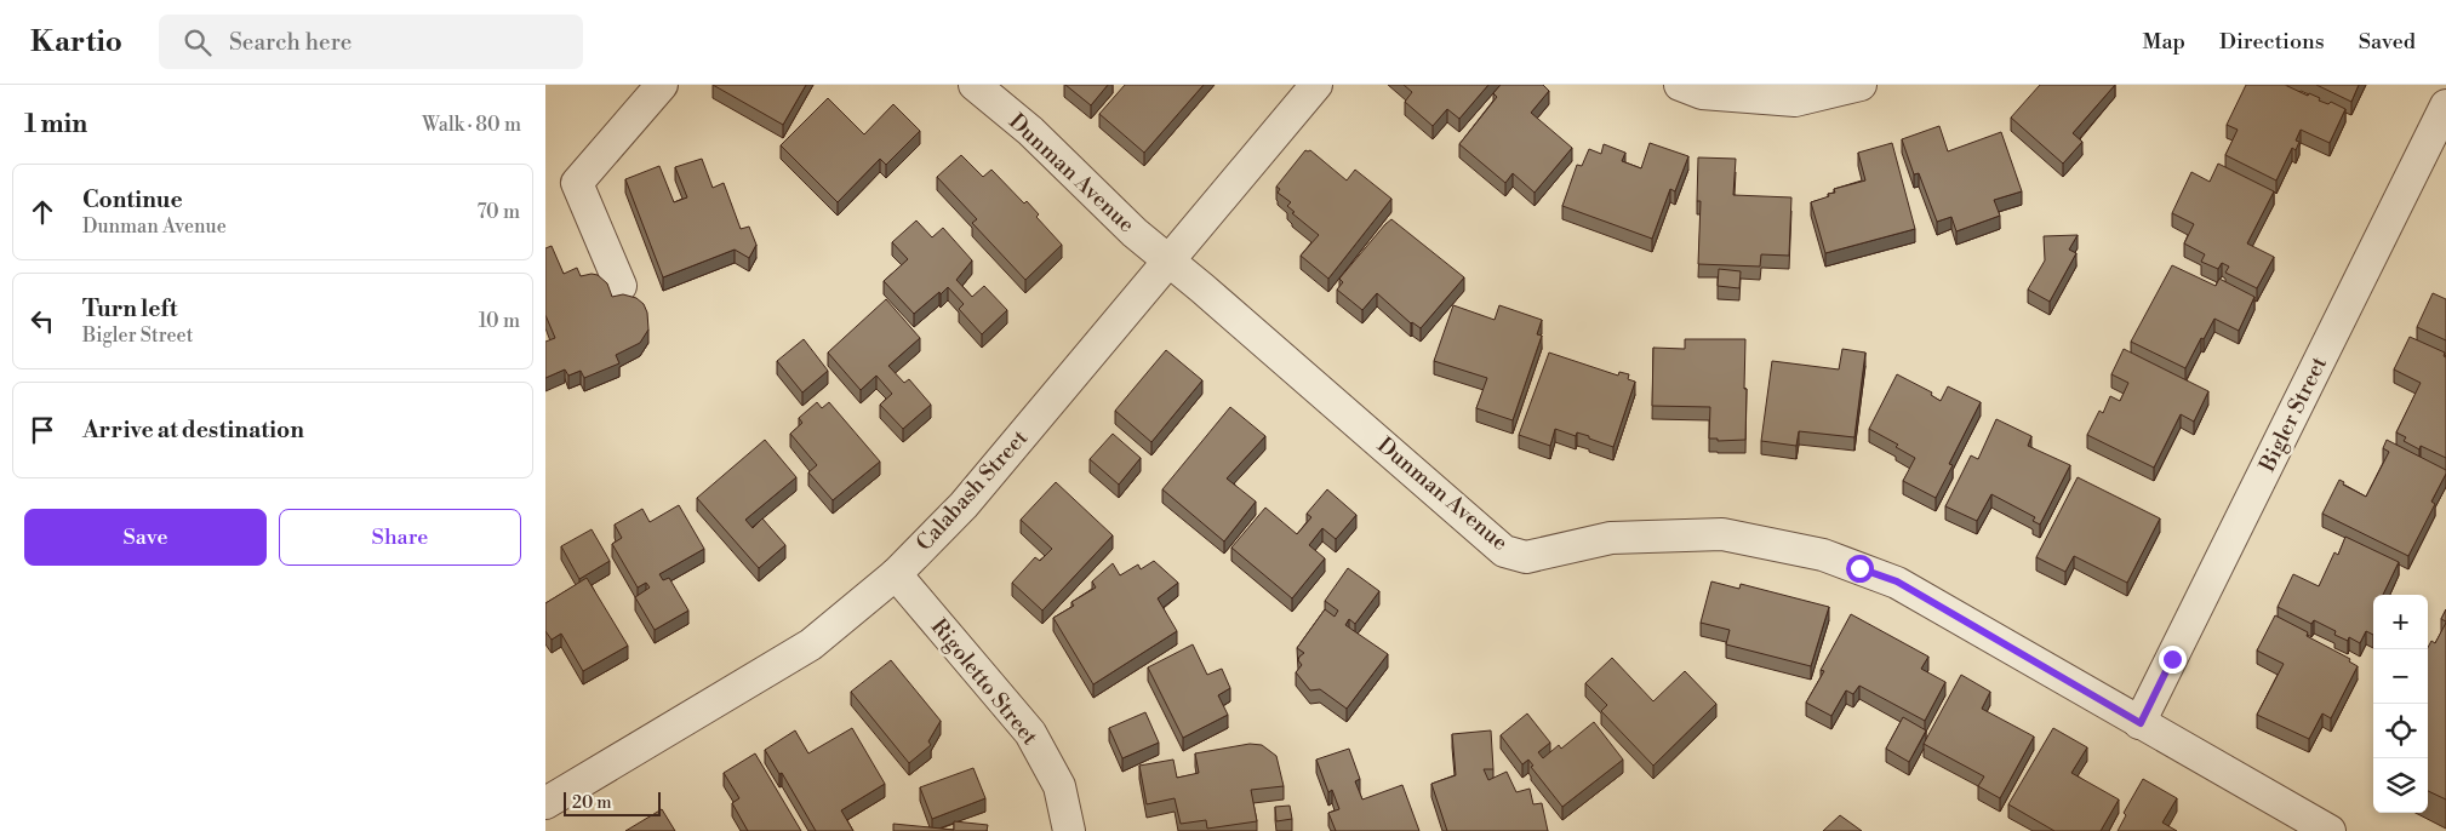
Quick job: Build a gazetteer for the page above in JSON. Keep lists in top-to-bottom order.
{
  "streets": {
    "street": [
      "Dunman Avenue",
      "Bigler Street",
      "Calabash Street",
      "Rigoletto Street"
    ]
  },
  "crossings": [
    ["Dunman Avenue", "Bigler Street"],
    ["Dunman Avenue", "Calabash Street"],
    ["Calabash Street", "Rigoletto Street"]
  ],
  "scale_bar": "20 m",
  "page": {
    "header": "Kartio",
    "search": "Search here",
    "nav": ["Map", "Directions", "Saved"],
    "heading": ["1 min", "Walk · 80 m"],
    "list": [
      ["Continue", "Dunman Avenue", "70 m"],
      ["Turn left", "Bigler Street", "10 m"],
      "Arrive at destination"
    ],
    "buttons": ["Save", "Share"],
    "map_buttons": ["+", "−"],
    "scale": "20 m"
  }
}
